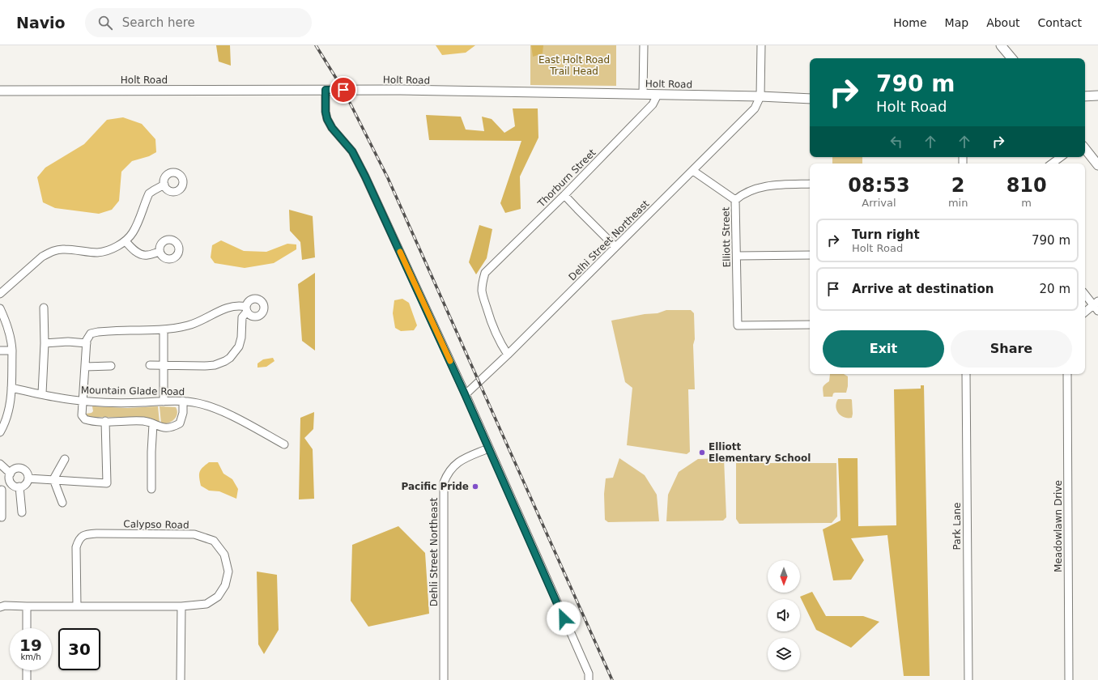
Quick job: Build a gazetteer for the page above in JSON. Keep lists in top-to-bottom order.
{
  "streets": {
    "main road": ["Holt Road"],
    "street": [
      "Thorburn Street",
      "Elliott Street",
      "Delhi Street Northeast",
      "Mountain Glade Road",
      "Calypso Road",
      "Park Lane",
      "Meadowlawn Drive",
      "Dehli Street Northeast"
    ]
  },
  "crossings": [
    ["Holt Road", "Thorburn Street"],
    ["Holt Road", "Delhi Street Northeast"],
    ["Thorburn Street", "Delhi Street Northeast"],
    ["Elliott Street", "Delhi Street Northeast"]
  ],
  "parks": ["East Holt Road Trail Head"],
  "places": ["Elliott Elementary School", "Pacific Pride"],
  "north": "bottom",
  "page": {
    "header": "Navio",
    "search": "Search here",
    "nav": [
      "Home",
      "Map",
      "About",
      "Contact"
    ],
    "turn": ["790 m", "Holt Road"],
    "eta": [
      "08:53",
      "Arrival",
      "2",
      "min",
      "810",
      "m"
    ],
    "list": [
      {
        "name": "Turn right",
        "note": "Holt Road",
        "value": "790 m"
      },
      {
        "name": "Arrive at destination",
        "value": "20 m"
      }
    ],
    "buttons": ["Exit", "Share"],
    "speed": "19 km/h",
    "limit": "30"
  }
}
